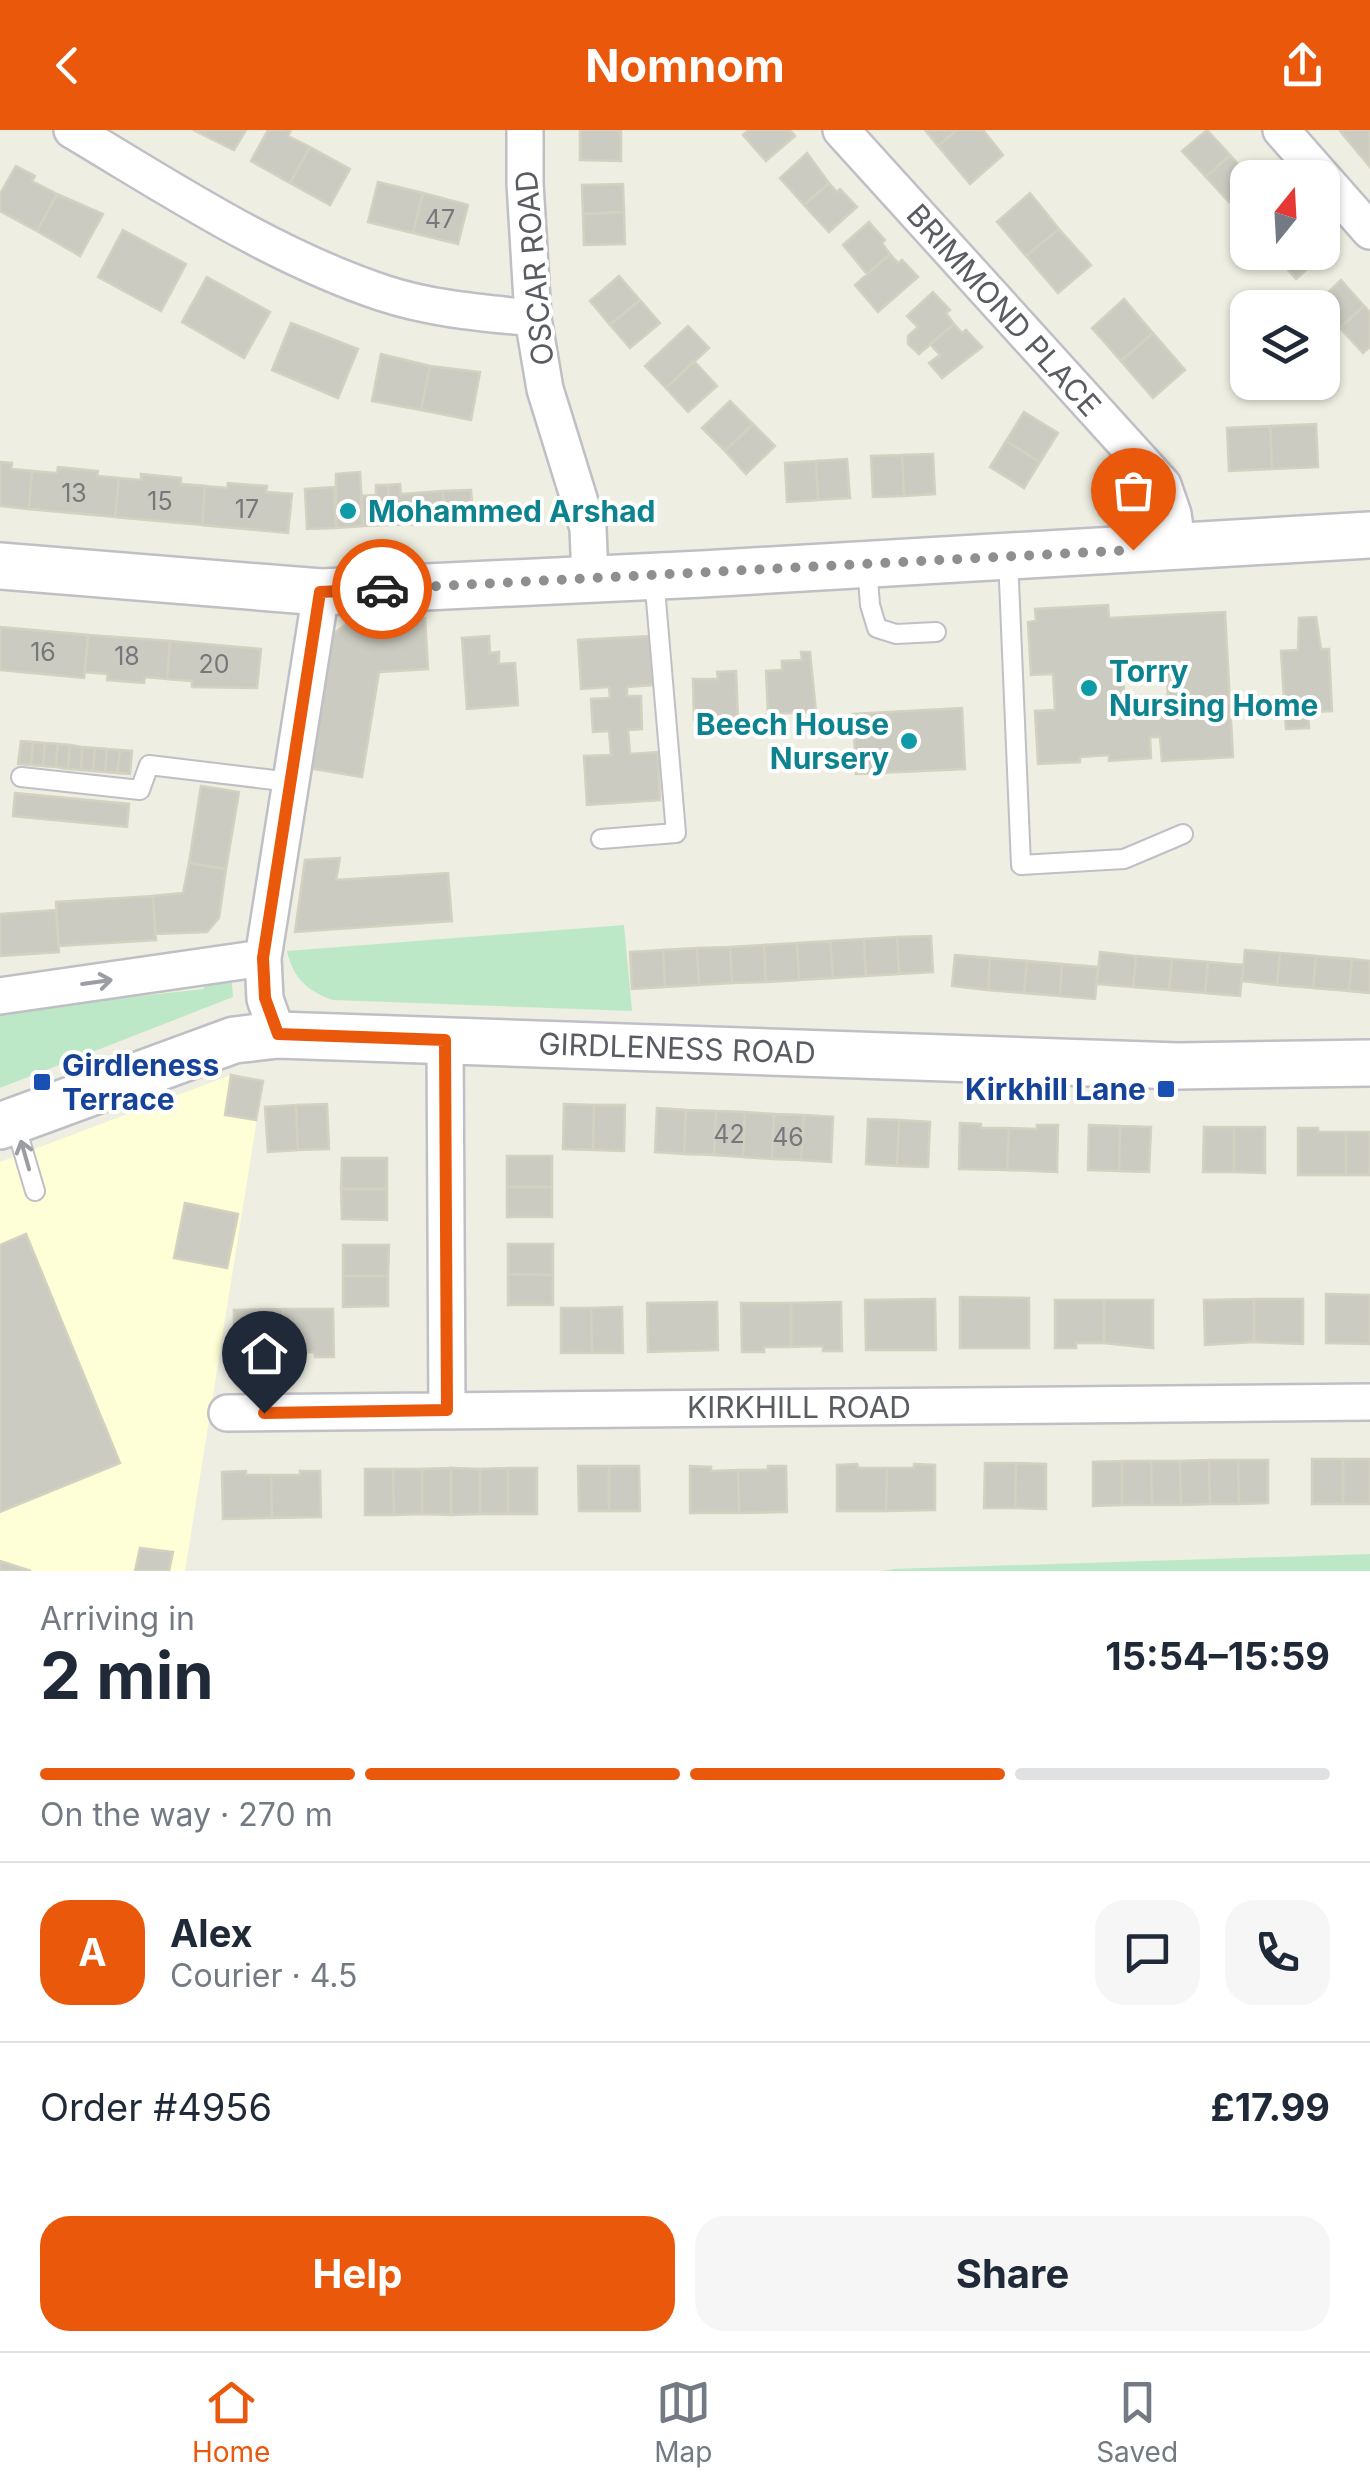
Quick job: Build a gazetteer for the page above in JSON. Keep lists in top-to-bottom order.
{
  "streets": {
    "street": [
      "OSCAR ROAD",
      "BRIMMOND PLACE",
      "GIRDLENESS ROAD",
      "KIRKHILL ROAD"
    ]
  },
  "places": {
    "other": ["Mohammed Arshad", "Torry Nursing Home", "Beech House Nursery"],
    "transit": ["Girdleness Terrace", "Kirkhill Lane"]
  },
  "house_numbers": [
    "47",
    "13",
    "15",
    "17",
    "16",
    "18",
    "20",
    "42",
    "46"
  ],
  "north": "top",
  "page": {
    "header": "Nomnom",
    "heading": ["2 min", "Arriving in", "15:54–15:59"],
    "panel": [
      "Alex",
      "Courier · 4.5",
      "Order #4956",
      "£17.99"
    ],
    "bar": "On the way · 270 m",
    "round": "A",
    "buttons": ["Help", "Share"],
    "tabs": ["Home", "Map", "Saved"]
  }
}
